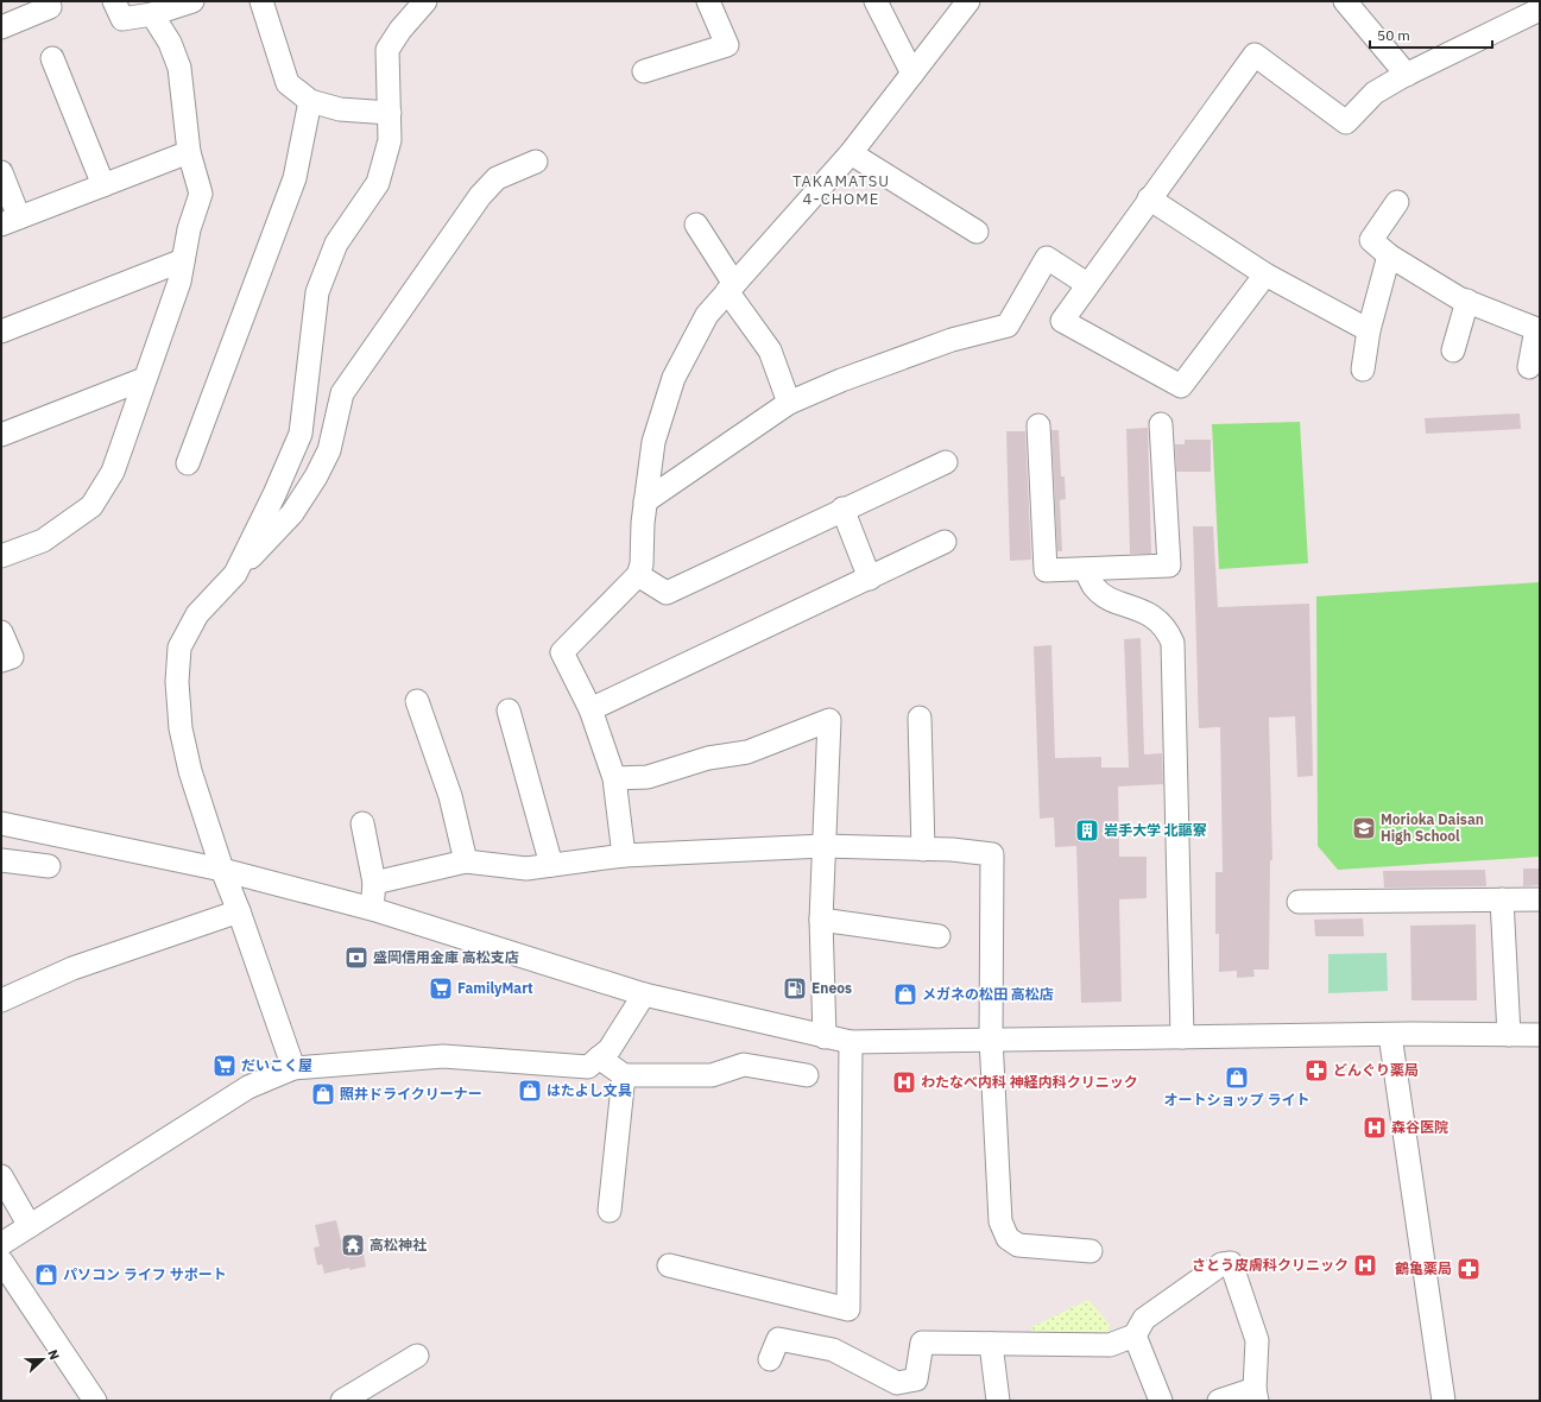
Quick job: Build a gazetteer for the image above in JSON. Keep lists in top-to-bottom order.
{
  "districts": ["TAKAMATSU 4-CHOME"],
  "places": {
    "school or university": ["Morioka Daisan High School"],
    "building": ["岩手大学 北謳寮"],
    "bank": ["盛岡信用金庫 高松支店"],
    "supermarket": ["FamilyMart", "だいこく屋"],
    "fuel station": ["Eneos"],
    "shop": [
      "メガネの松田 高松店",
      "オートショップ ライト",
      "はたよし文具",
      "照井ドライクリーナー",
      "パソコン ライフ サポート"
    ],
    "pharmacy": ["どんぐり薬局", "鶴亀薬局"],
    "hospital": ["わたなべ内科 神経内科クリニック", "森谷医院", "さとう皮膚科クリニック"],
    "temple": ["高松神社"]
  },
  "scale_bar": "50 m",
  "north": "right"
}
